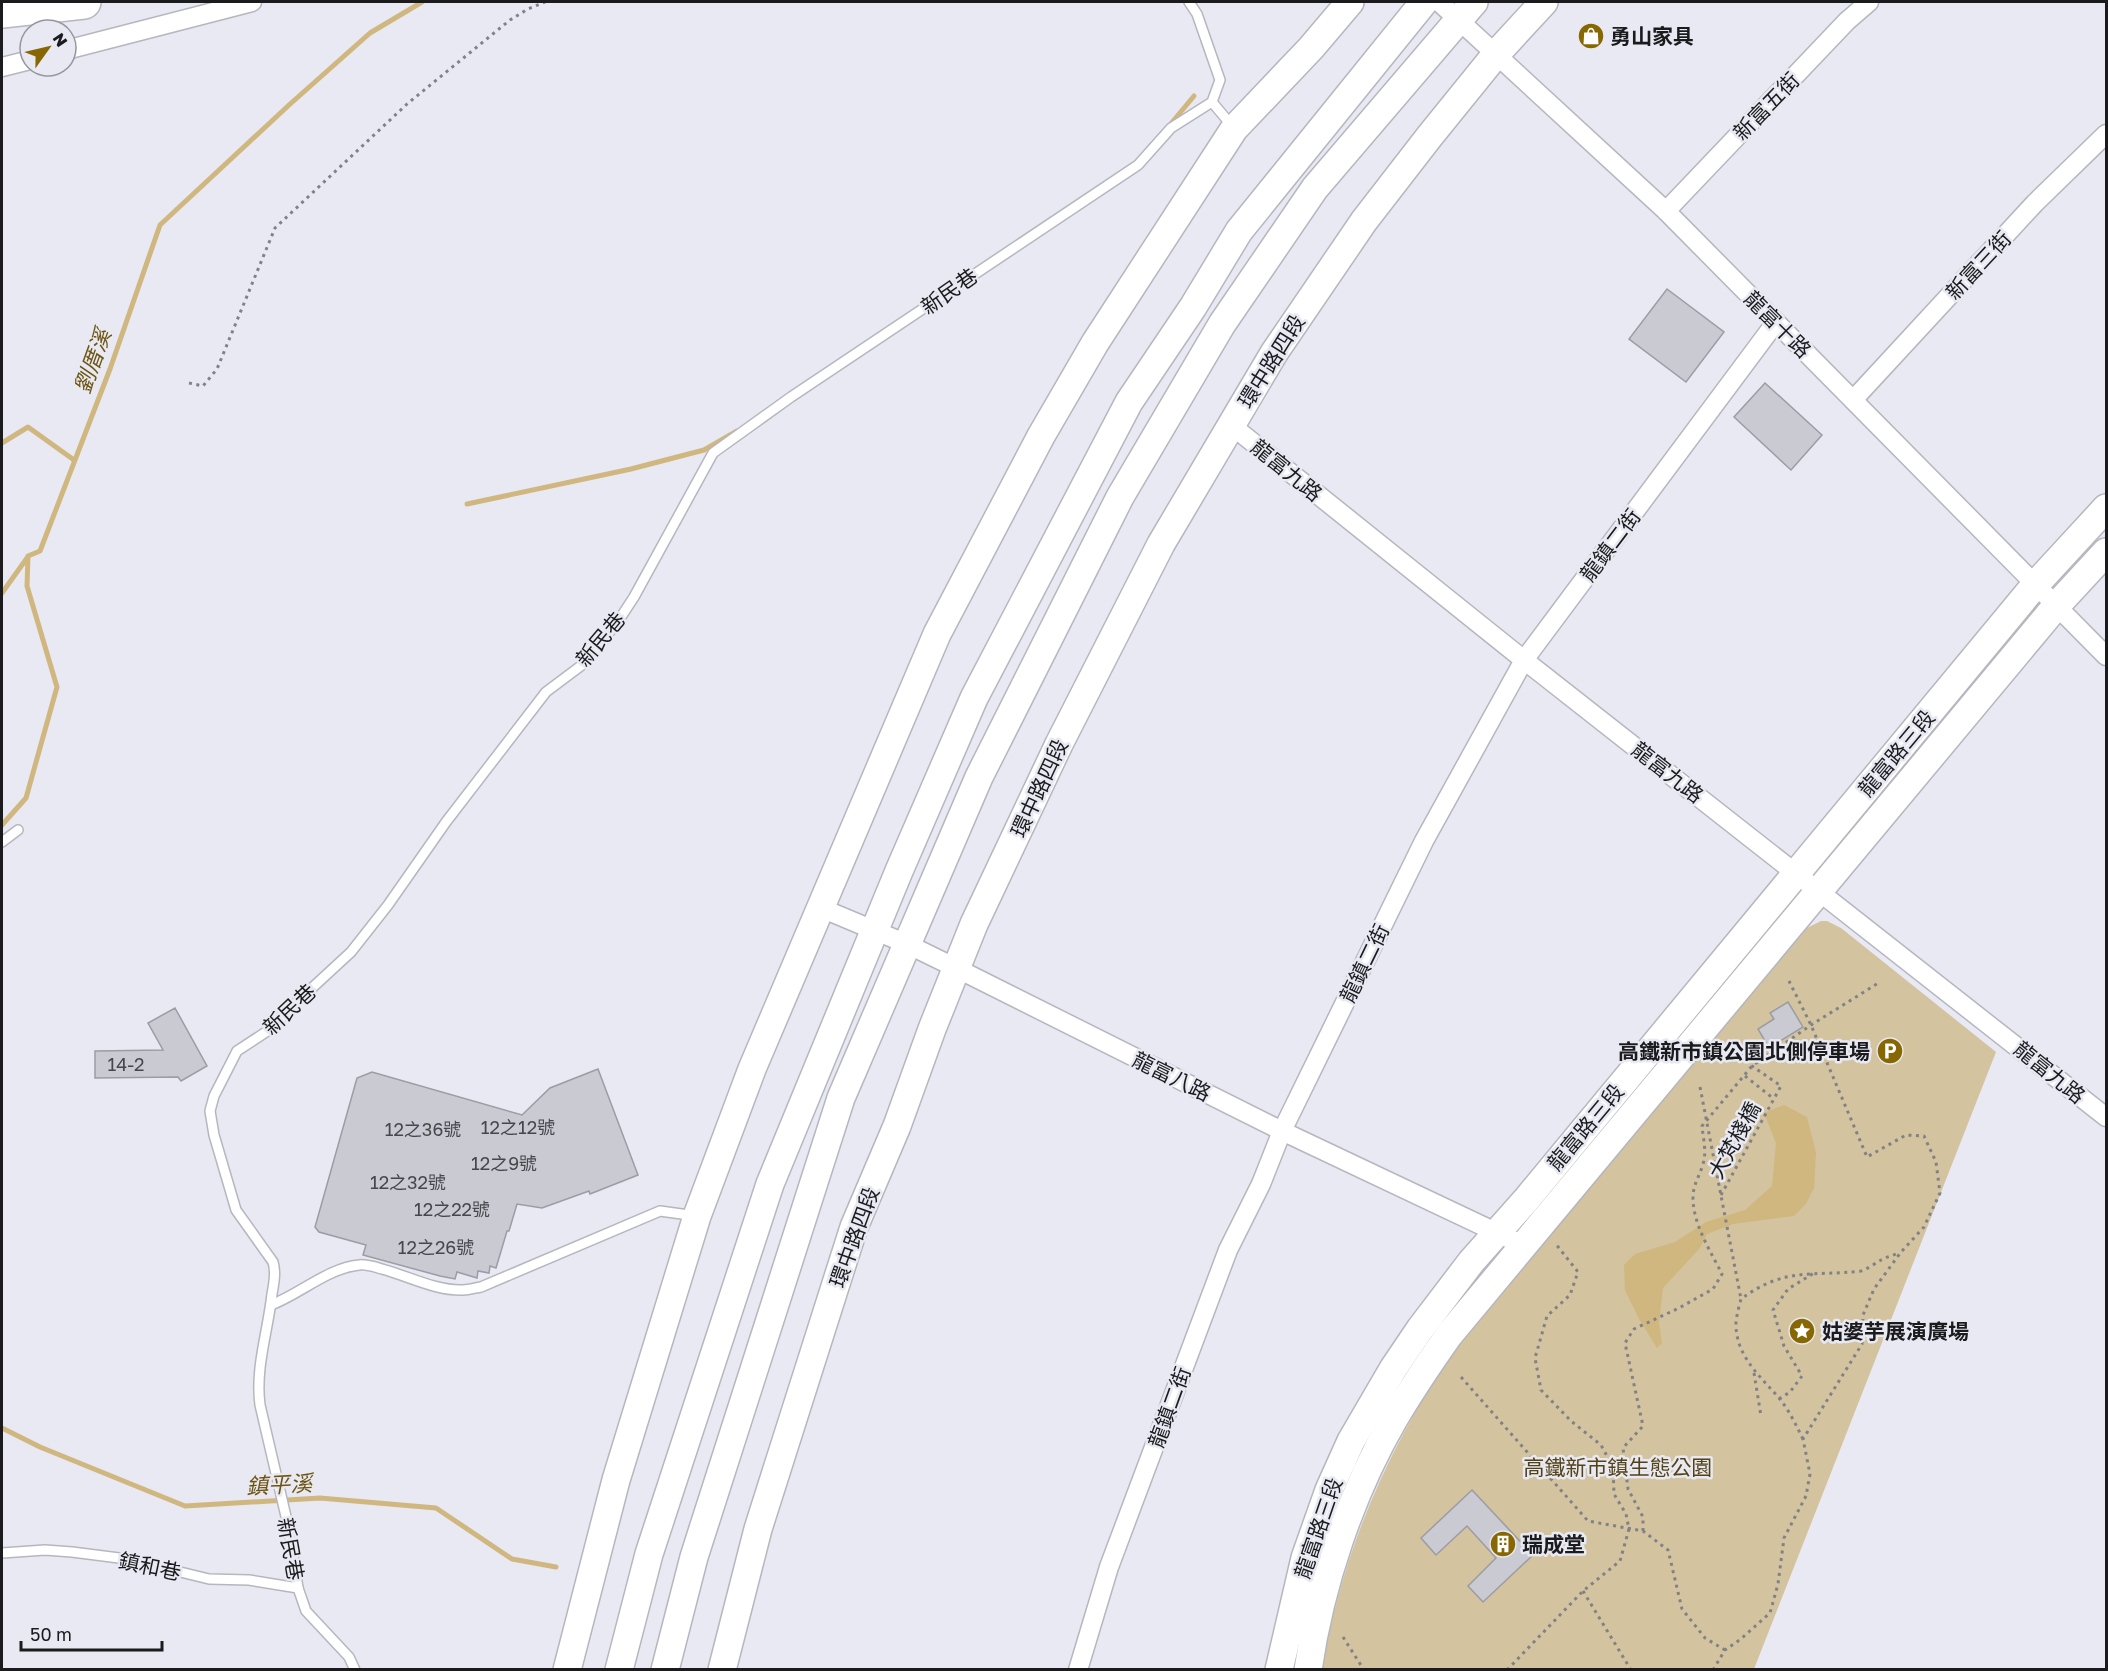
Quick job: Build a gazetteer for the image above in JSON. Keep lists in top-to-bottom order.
{
  "streets": {
    "street": [
      "新富五街",
      "新富三街",
      "龍富十路",
      "環中路四段",
      "龍富九路",
      "龍鎮二街",
      "龍富路三段",
      "龍富八路"
    ],
    "lane": ["新民巷", "鎮和巷"],
    "path": ["大梵棧橋"]
  },
  "crossings": [
    ["新富五街", "龍富十路"],
    ["新富三街", "龍富十路"],
    ["新民巷", "鎮和巷"],
    ["龍富十路", "環中路四段"],
    ["龍富十路", "龍鎮二街"],
    ["龍富十路", "龍富路三段"],
    ["環中路四段", "龍富九路"],
    ["環中路四段", "龍富八路"],
    ["龍富九路", "龍鎮二街"],
    ["龍富九路", "龍富路三段"],
    ["龍鎮二街", "龍富八路"],
    ["龍富路三段", "龍富八路"]
  ],
  "water": ["劉厝溪", "鎮平溪"],
  "parks": ["高鐵新市鎮生態公園"],
  "places": {
    "shop": ["勇山家具"],
    "parking": ["高鐵新市鎮公園北側停車場"],
    "place": ["姑婆芋展演廣場"],
    "building": ["瑞成堂"]
  },
  "house_numbers": [
    "14-2",
    "12之12號",
    "12之36號",
    "12之9號",
    "12之32號",
    "12之22號",
    "12之26號"
  ],
  "scale_bar": "50 m",
  "north": "top right"
}
